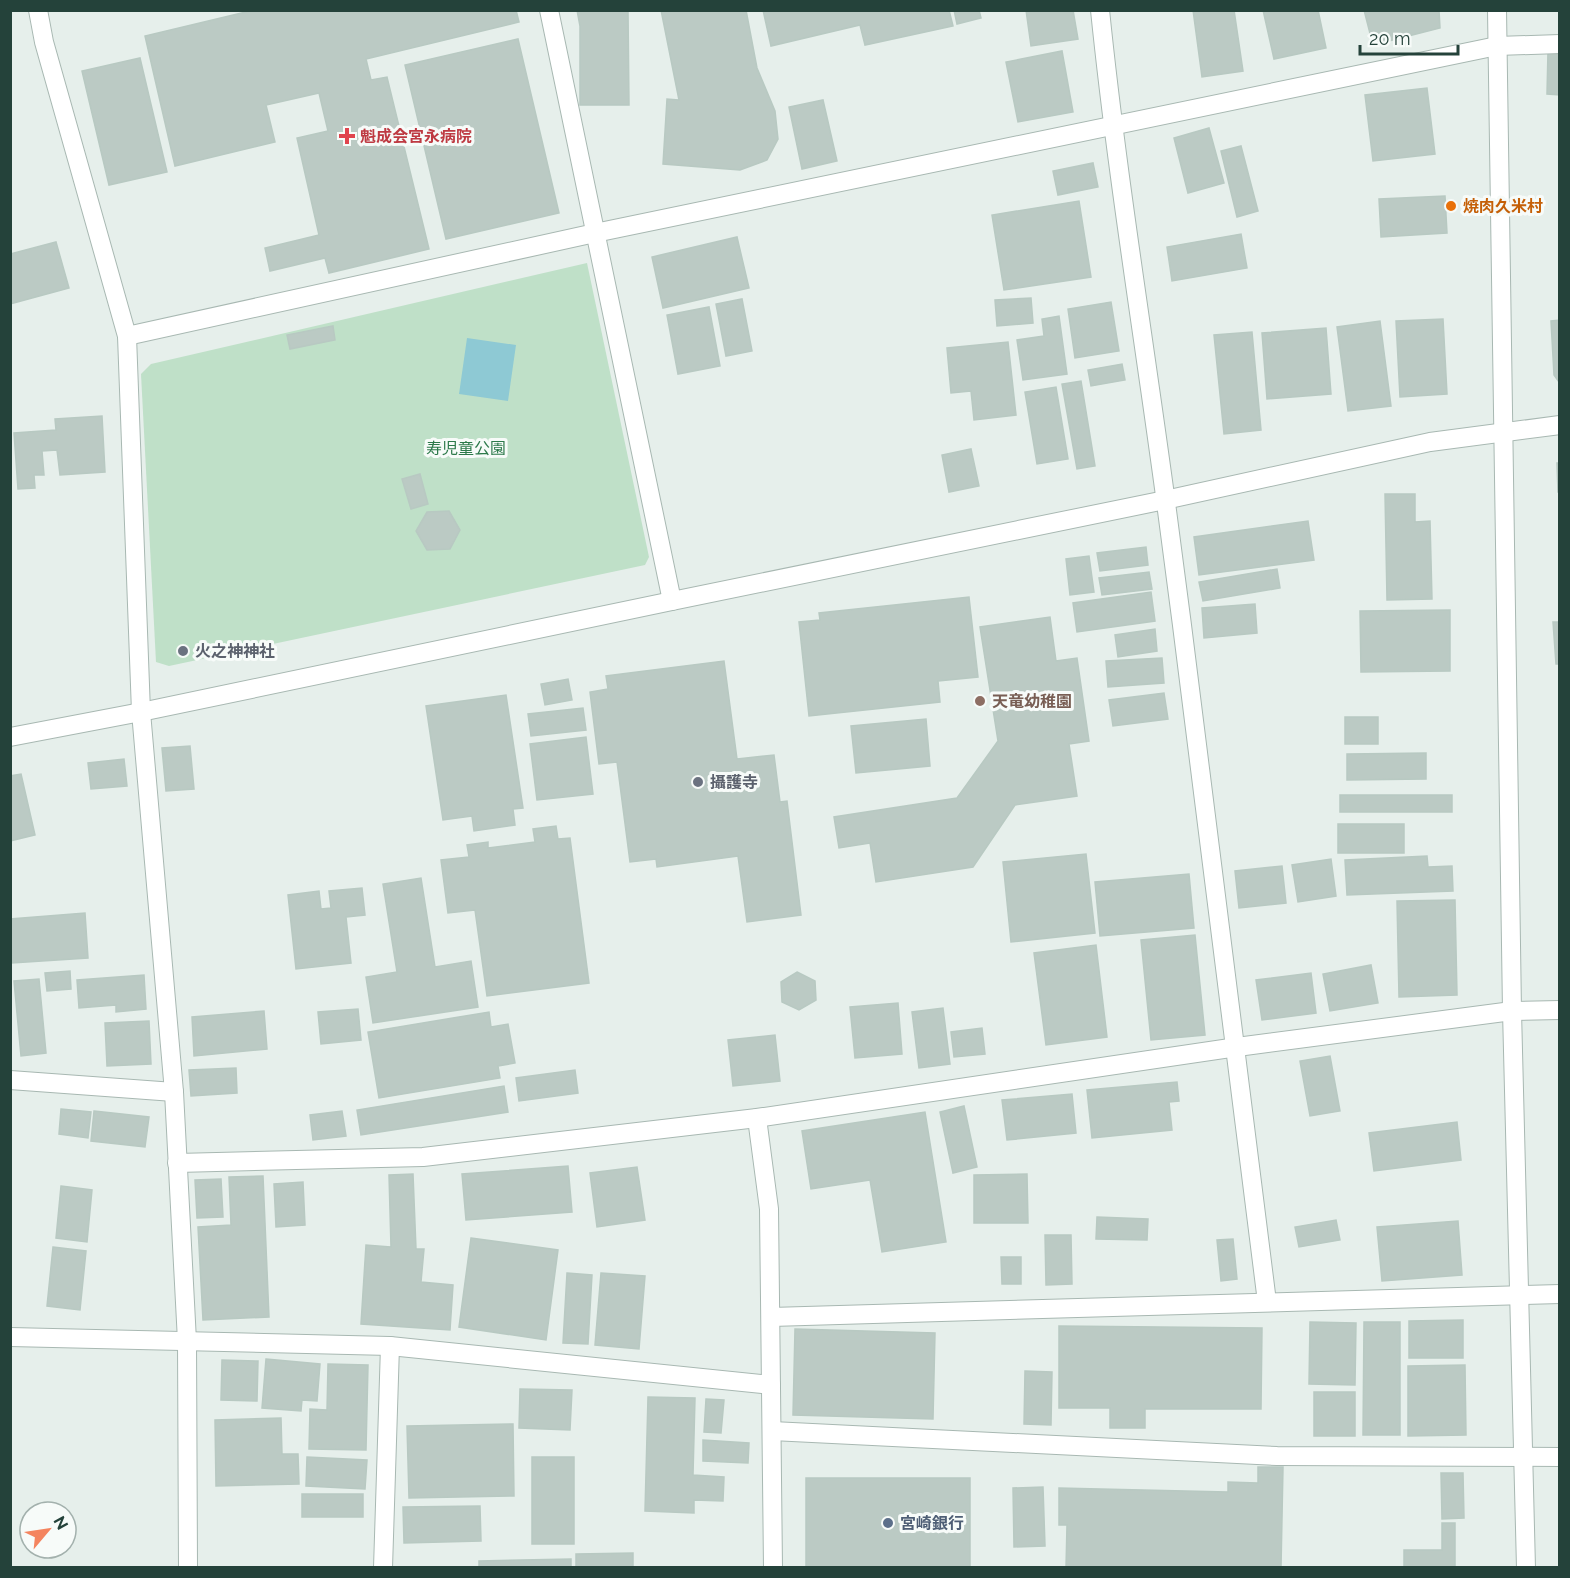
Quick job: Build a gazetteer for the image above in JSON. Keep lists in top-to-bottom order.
{
  "parks": ["寿児童公園"],
  "places": {
    "health": ["魁成会宮永病院"],
    "other": [
      "焼肉久米村",
      "火之神神社",
      "天竜幼稚園",
      "攝護寺",
      "宮崎銀行"
    ]
  },
  "scale_bar": "20 m",
  "north": "top right"
}
